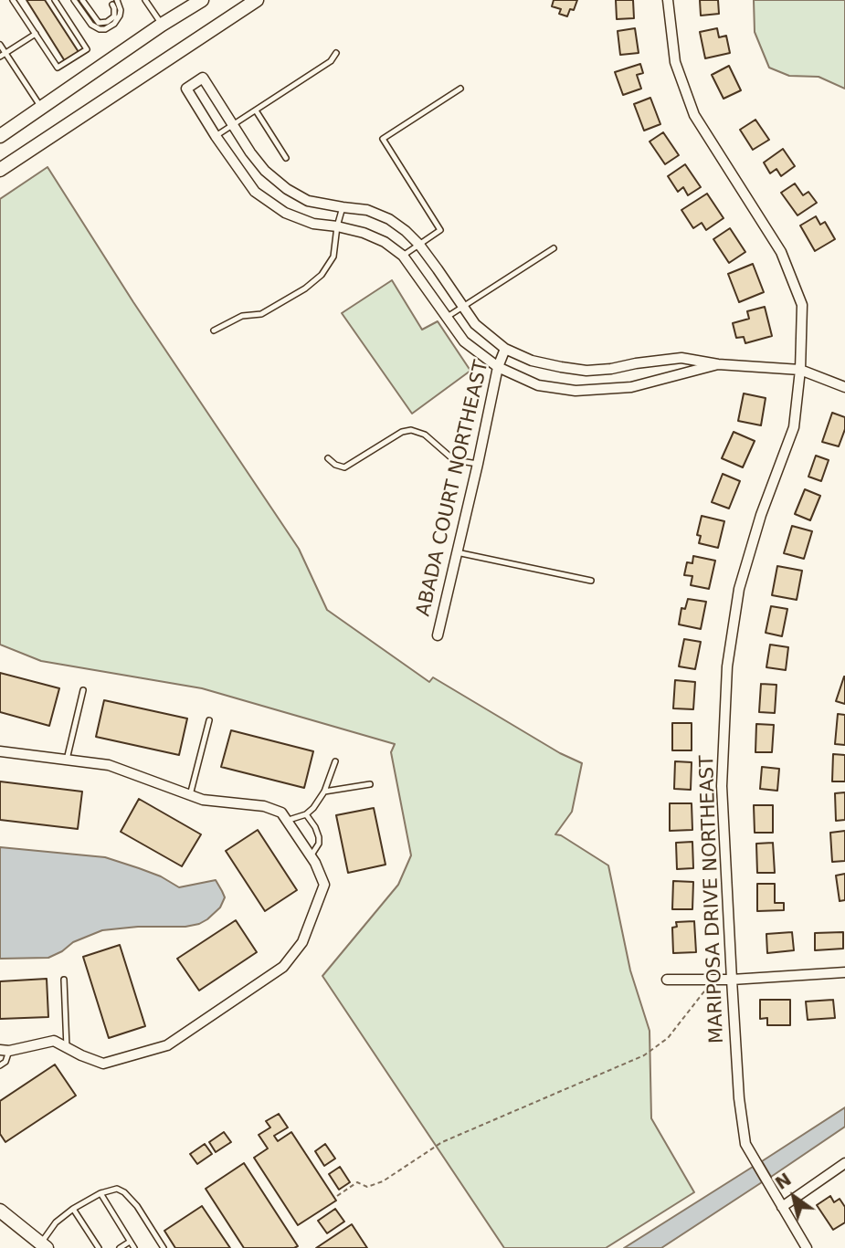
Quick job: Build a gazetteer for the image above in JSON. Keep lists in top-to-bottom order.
{
  "streets": {
    "street": ["ABADA COURT NORTHEAST", "MARIPOSA DRIVE NORTHEAST"]
  },
  "north": "top left"
}
